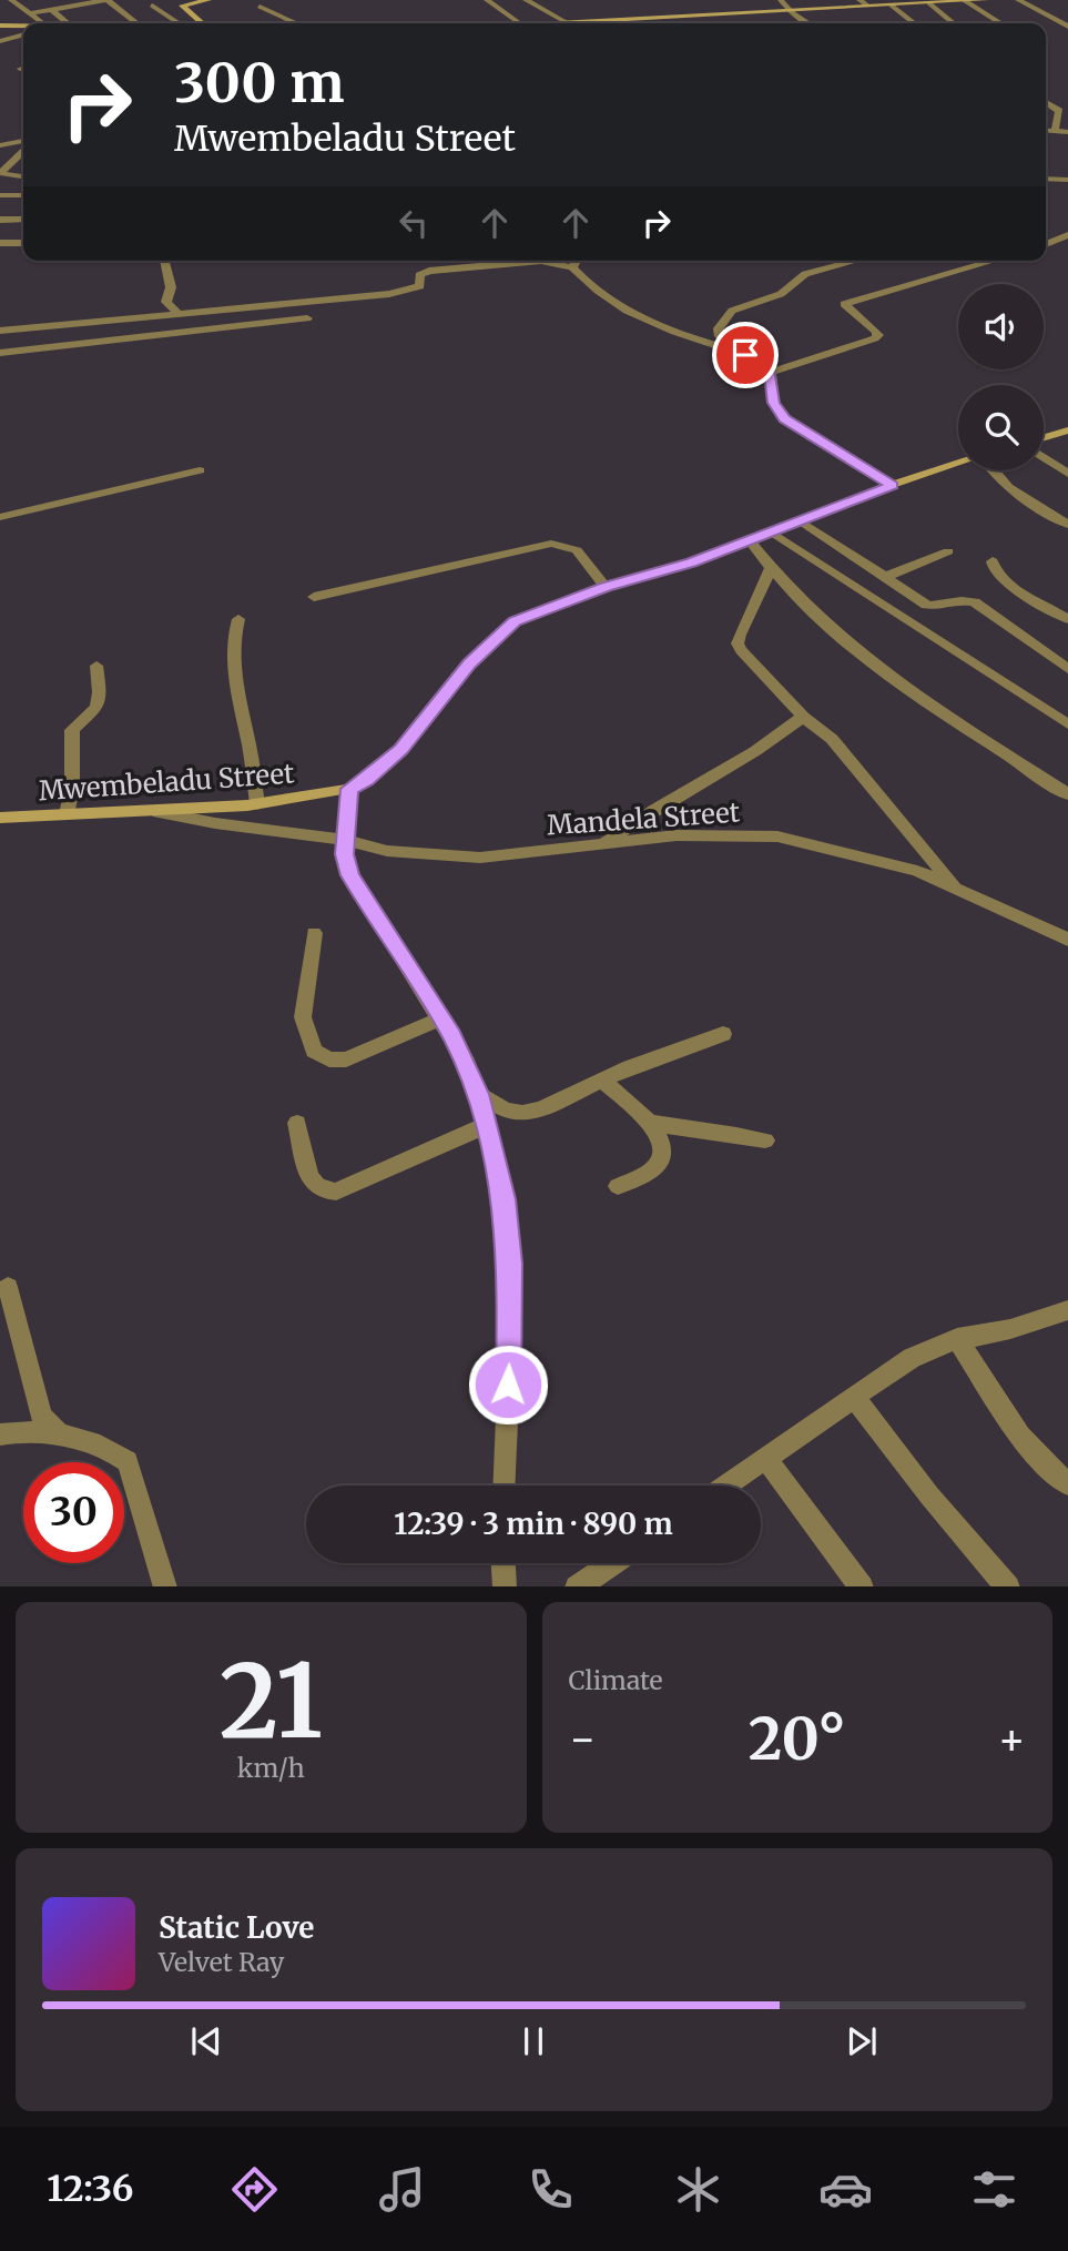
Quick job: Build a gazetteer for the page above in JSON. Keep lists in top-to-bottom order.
{
  "streets": {
    "street": ["Mwembeladu Street", "Mandela Street"]
  },
  "crossings": [
    ["Mwembeladu Street", "Mandela Street"]
  ],
  "page": {
    "turn": ["300 m", "Mwembeladu Street"],
    "limit": "30",
    "trip": "12:39 · 3 min · 890 m",
    "tile": [
      ["21", "km/h"],
      "Climate"
    ],
    "heat": ["−", "20°", "+"],
    "song": ["Static Love", "Velvet Ray"],
    "tabs": "12:36"
  }
}
